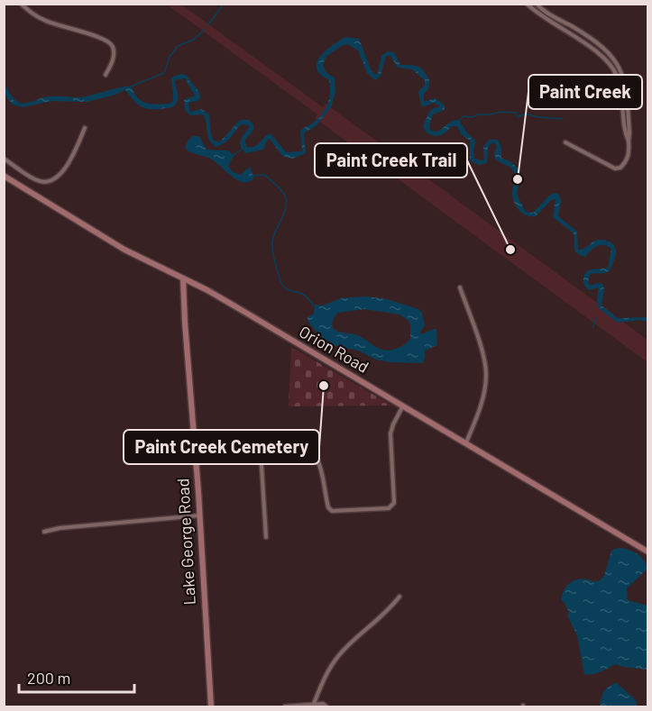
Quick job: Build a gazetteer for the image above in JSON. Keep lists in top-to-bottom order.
{
  "streets": {
    "main road": ["Orion Road", "Lake George Road"]
  },
  "crossings": [
    ["Orion Road", "Lake George Road"]
  ],
  "places": ["Paint Creek", "Paint Creek Trail", "Paint Creek Cemetery"],
  "scale_bar": "200 m"
}
